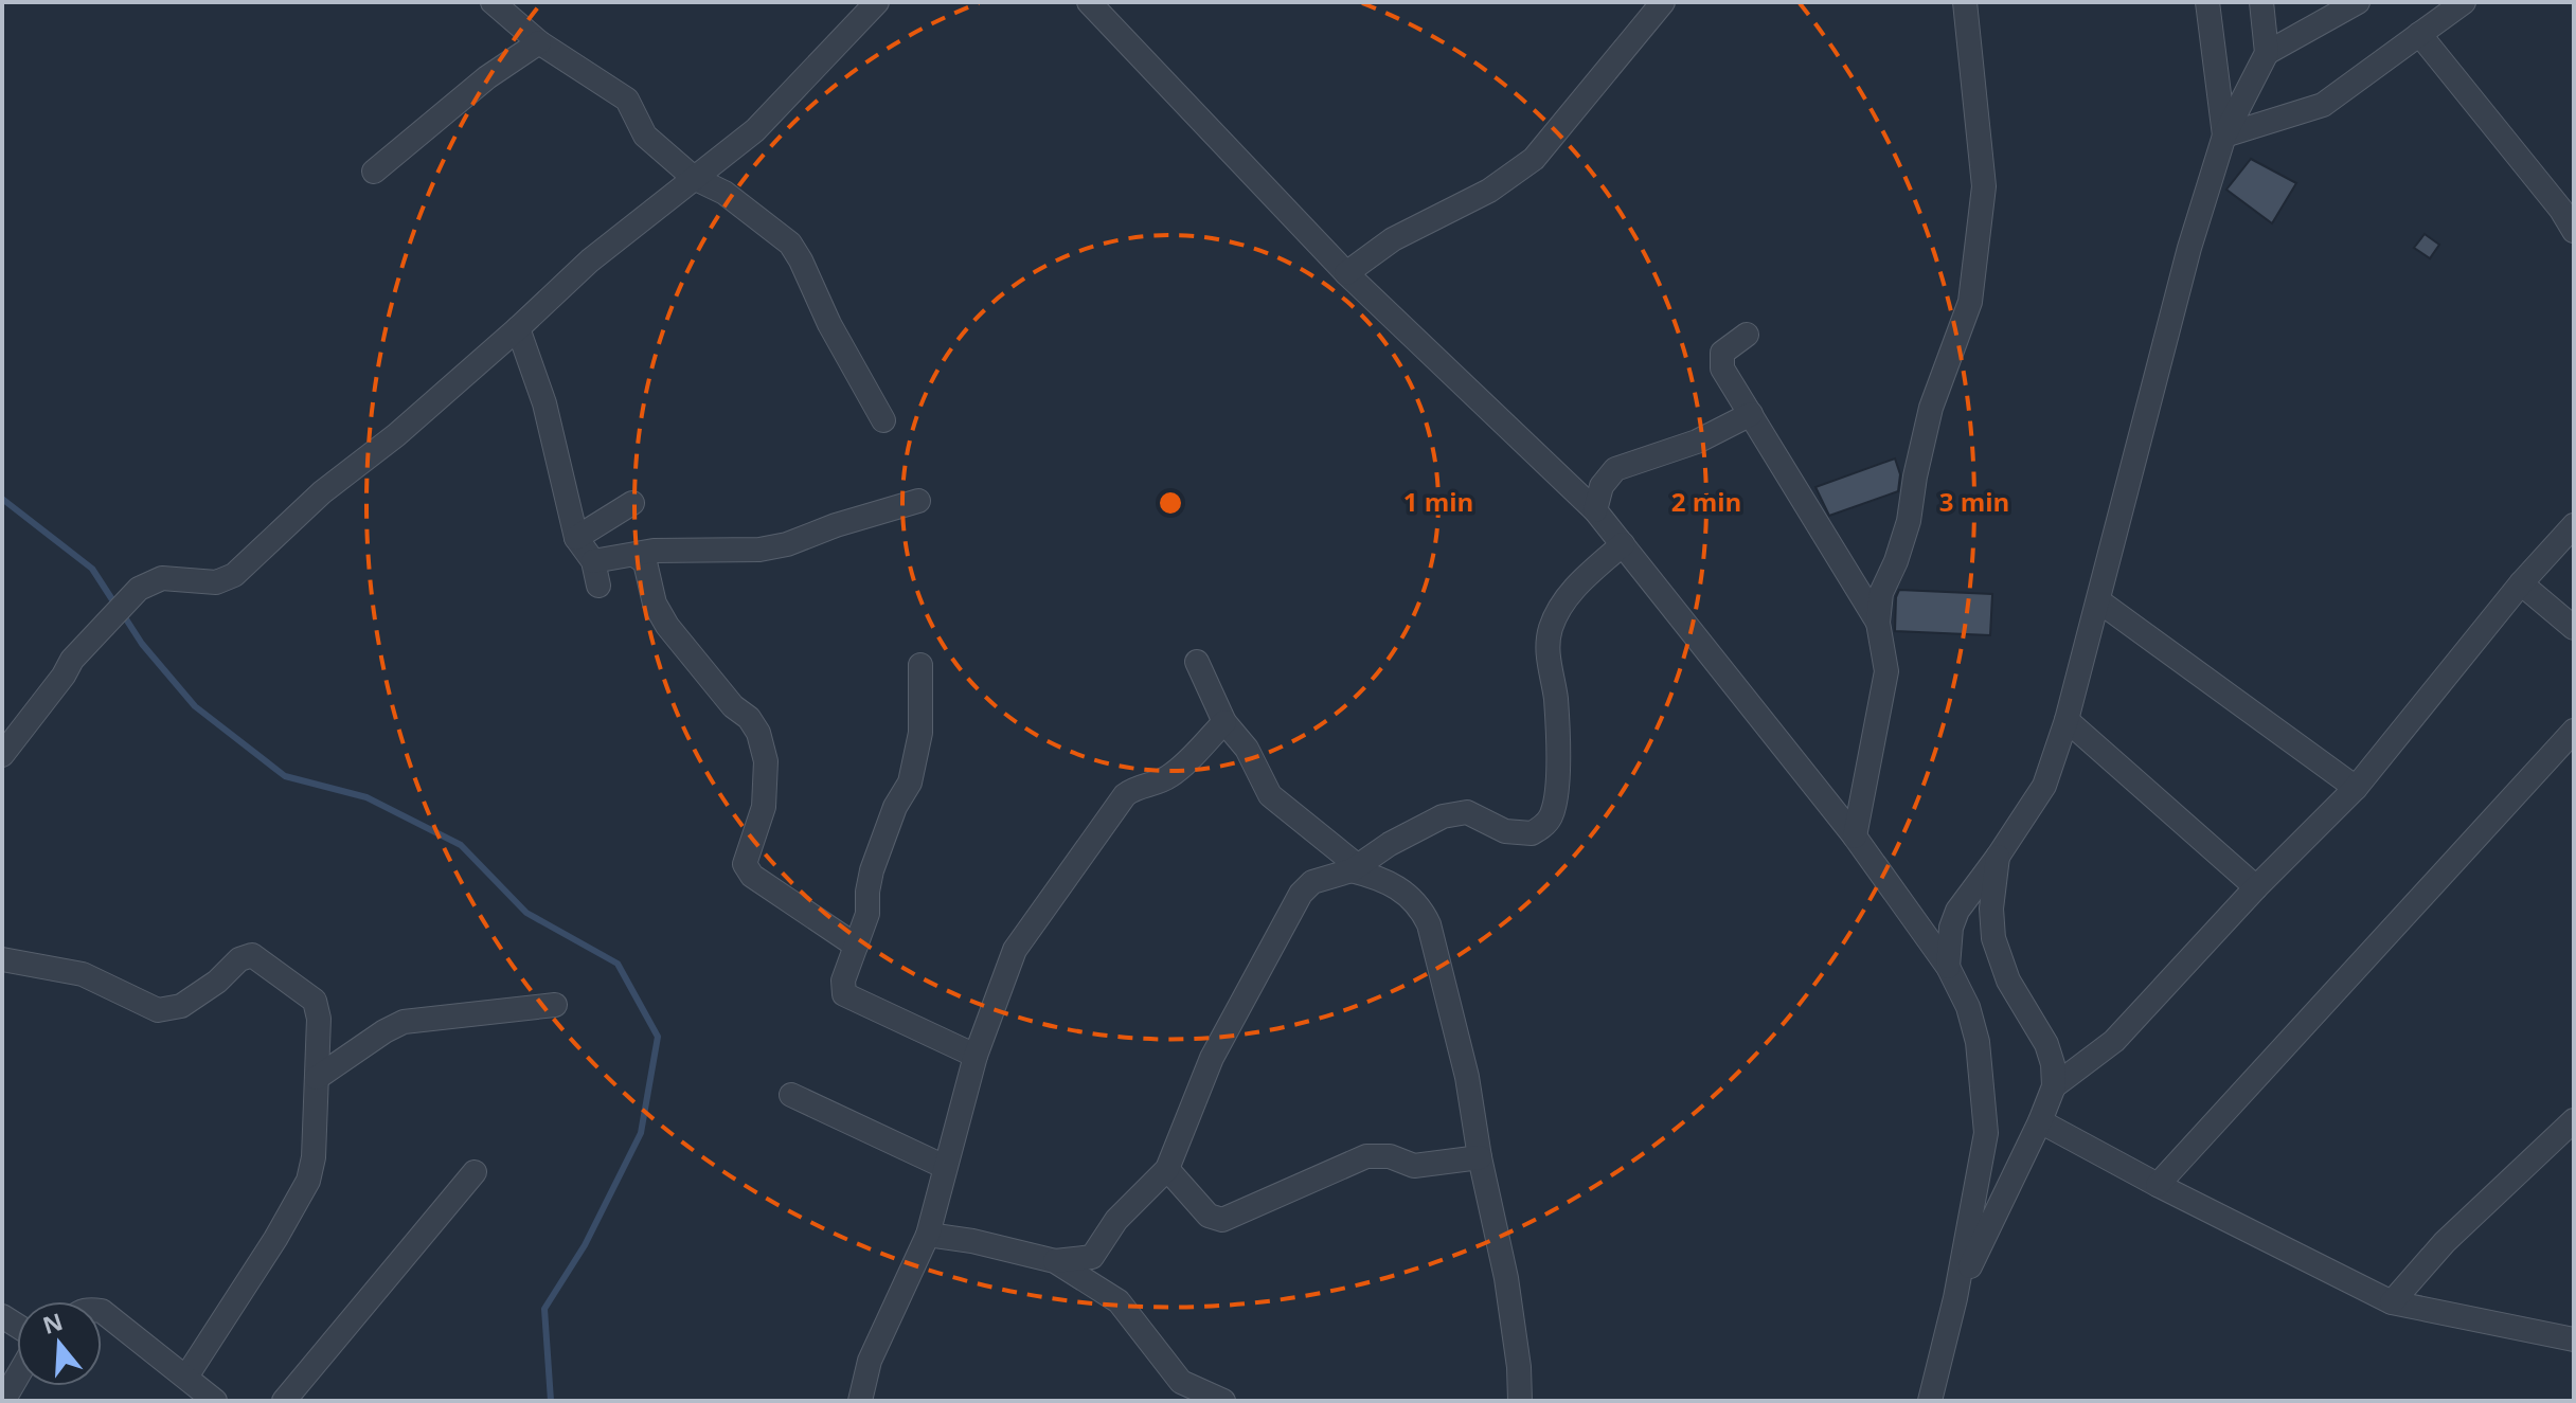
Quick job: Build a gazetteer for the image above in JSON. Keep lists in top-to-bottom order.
{
  "north": "top",
  "rings": ["1 min", "2 min", "3 min"]
}
